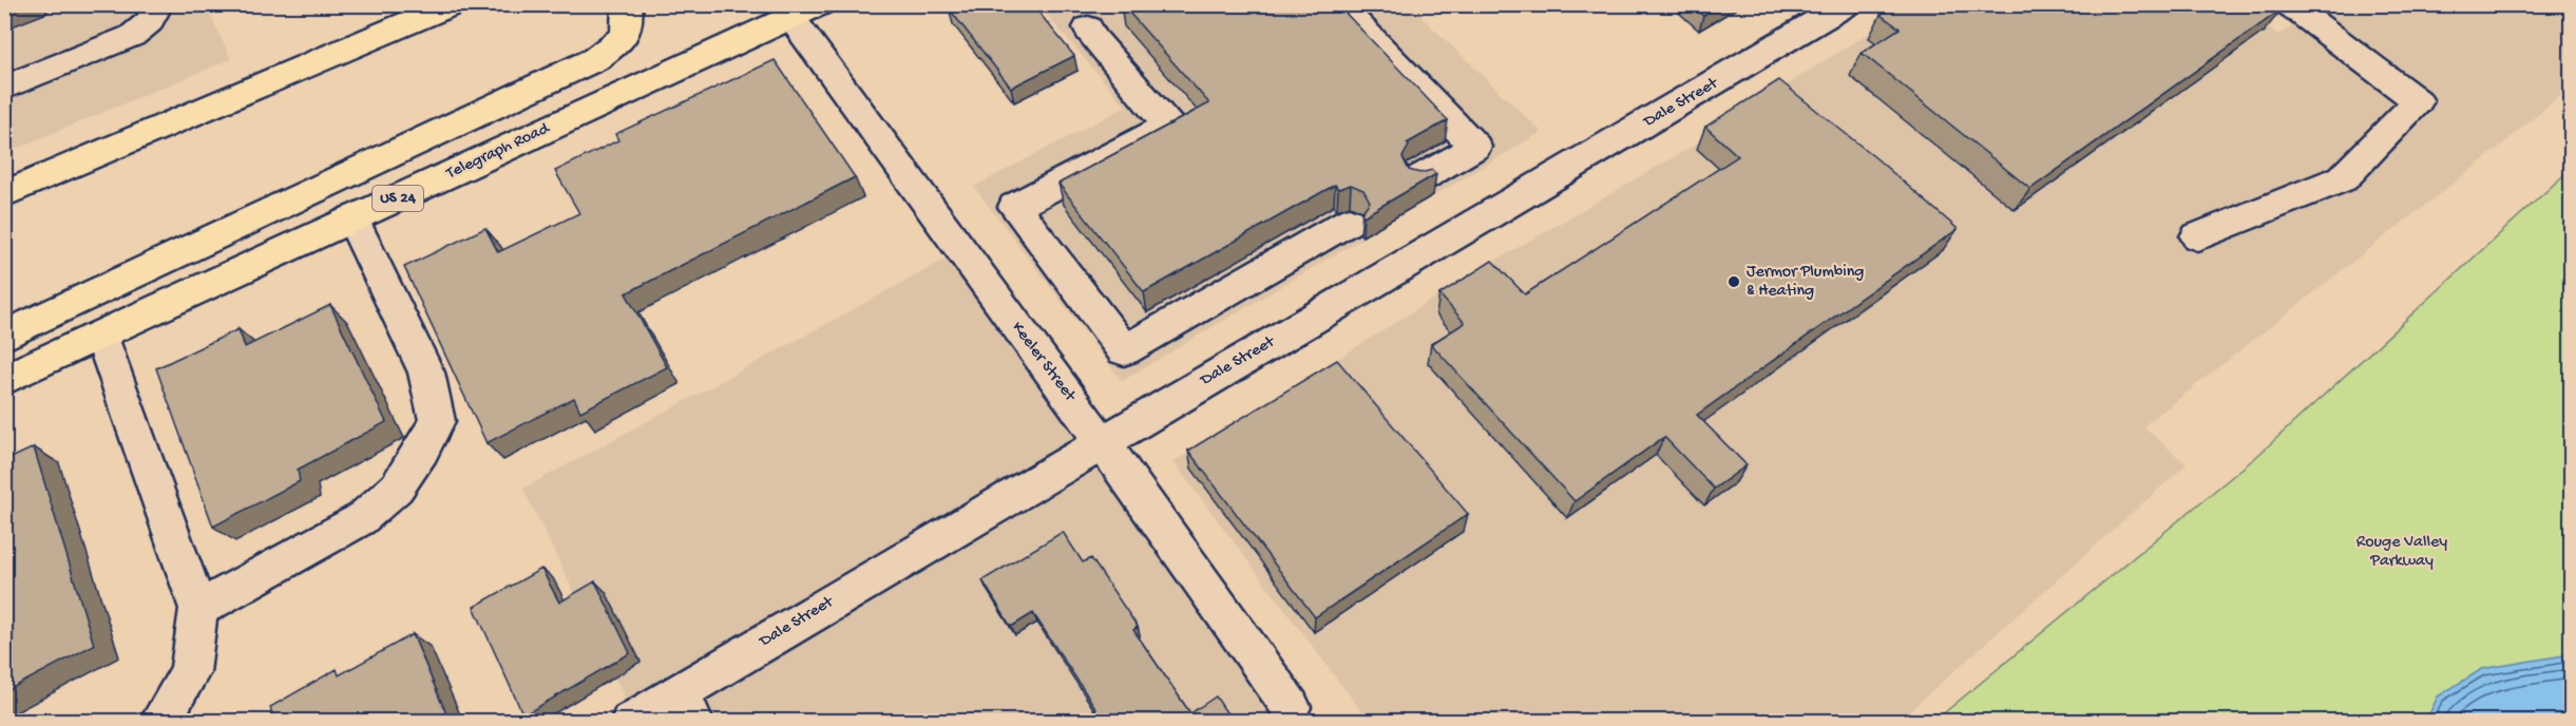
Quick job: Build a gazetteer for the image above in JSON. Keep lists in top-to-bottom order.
{
  "streets": {
    "main road": ["Telegraph Road", "US 24"],
    "street": ["Dale Street", "Keeler Street"]
  },
  "crossings": [
    ["Dale Street", "Keeler Street"],
    ["Telegraph Road", "Keeler Street"]
  ],
  "parks": ["Rouge Valley Parkway"],
  "places": ["Jermor Plumbing & Heating"]
}
